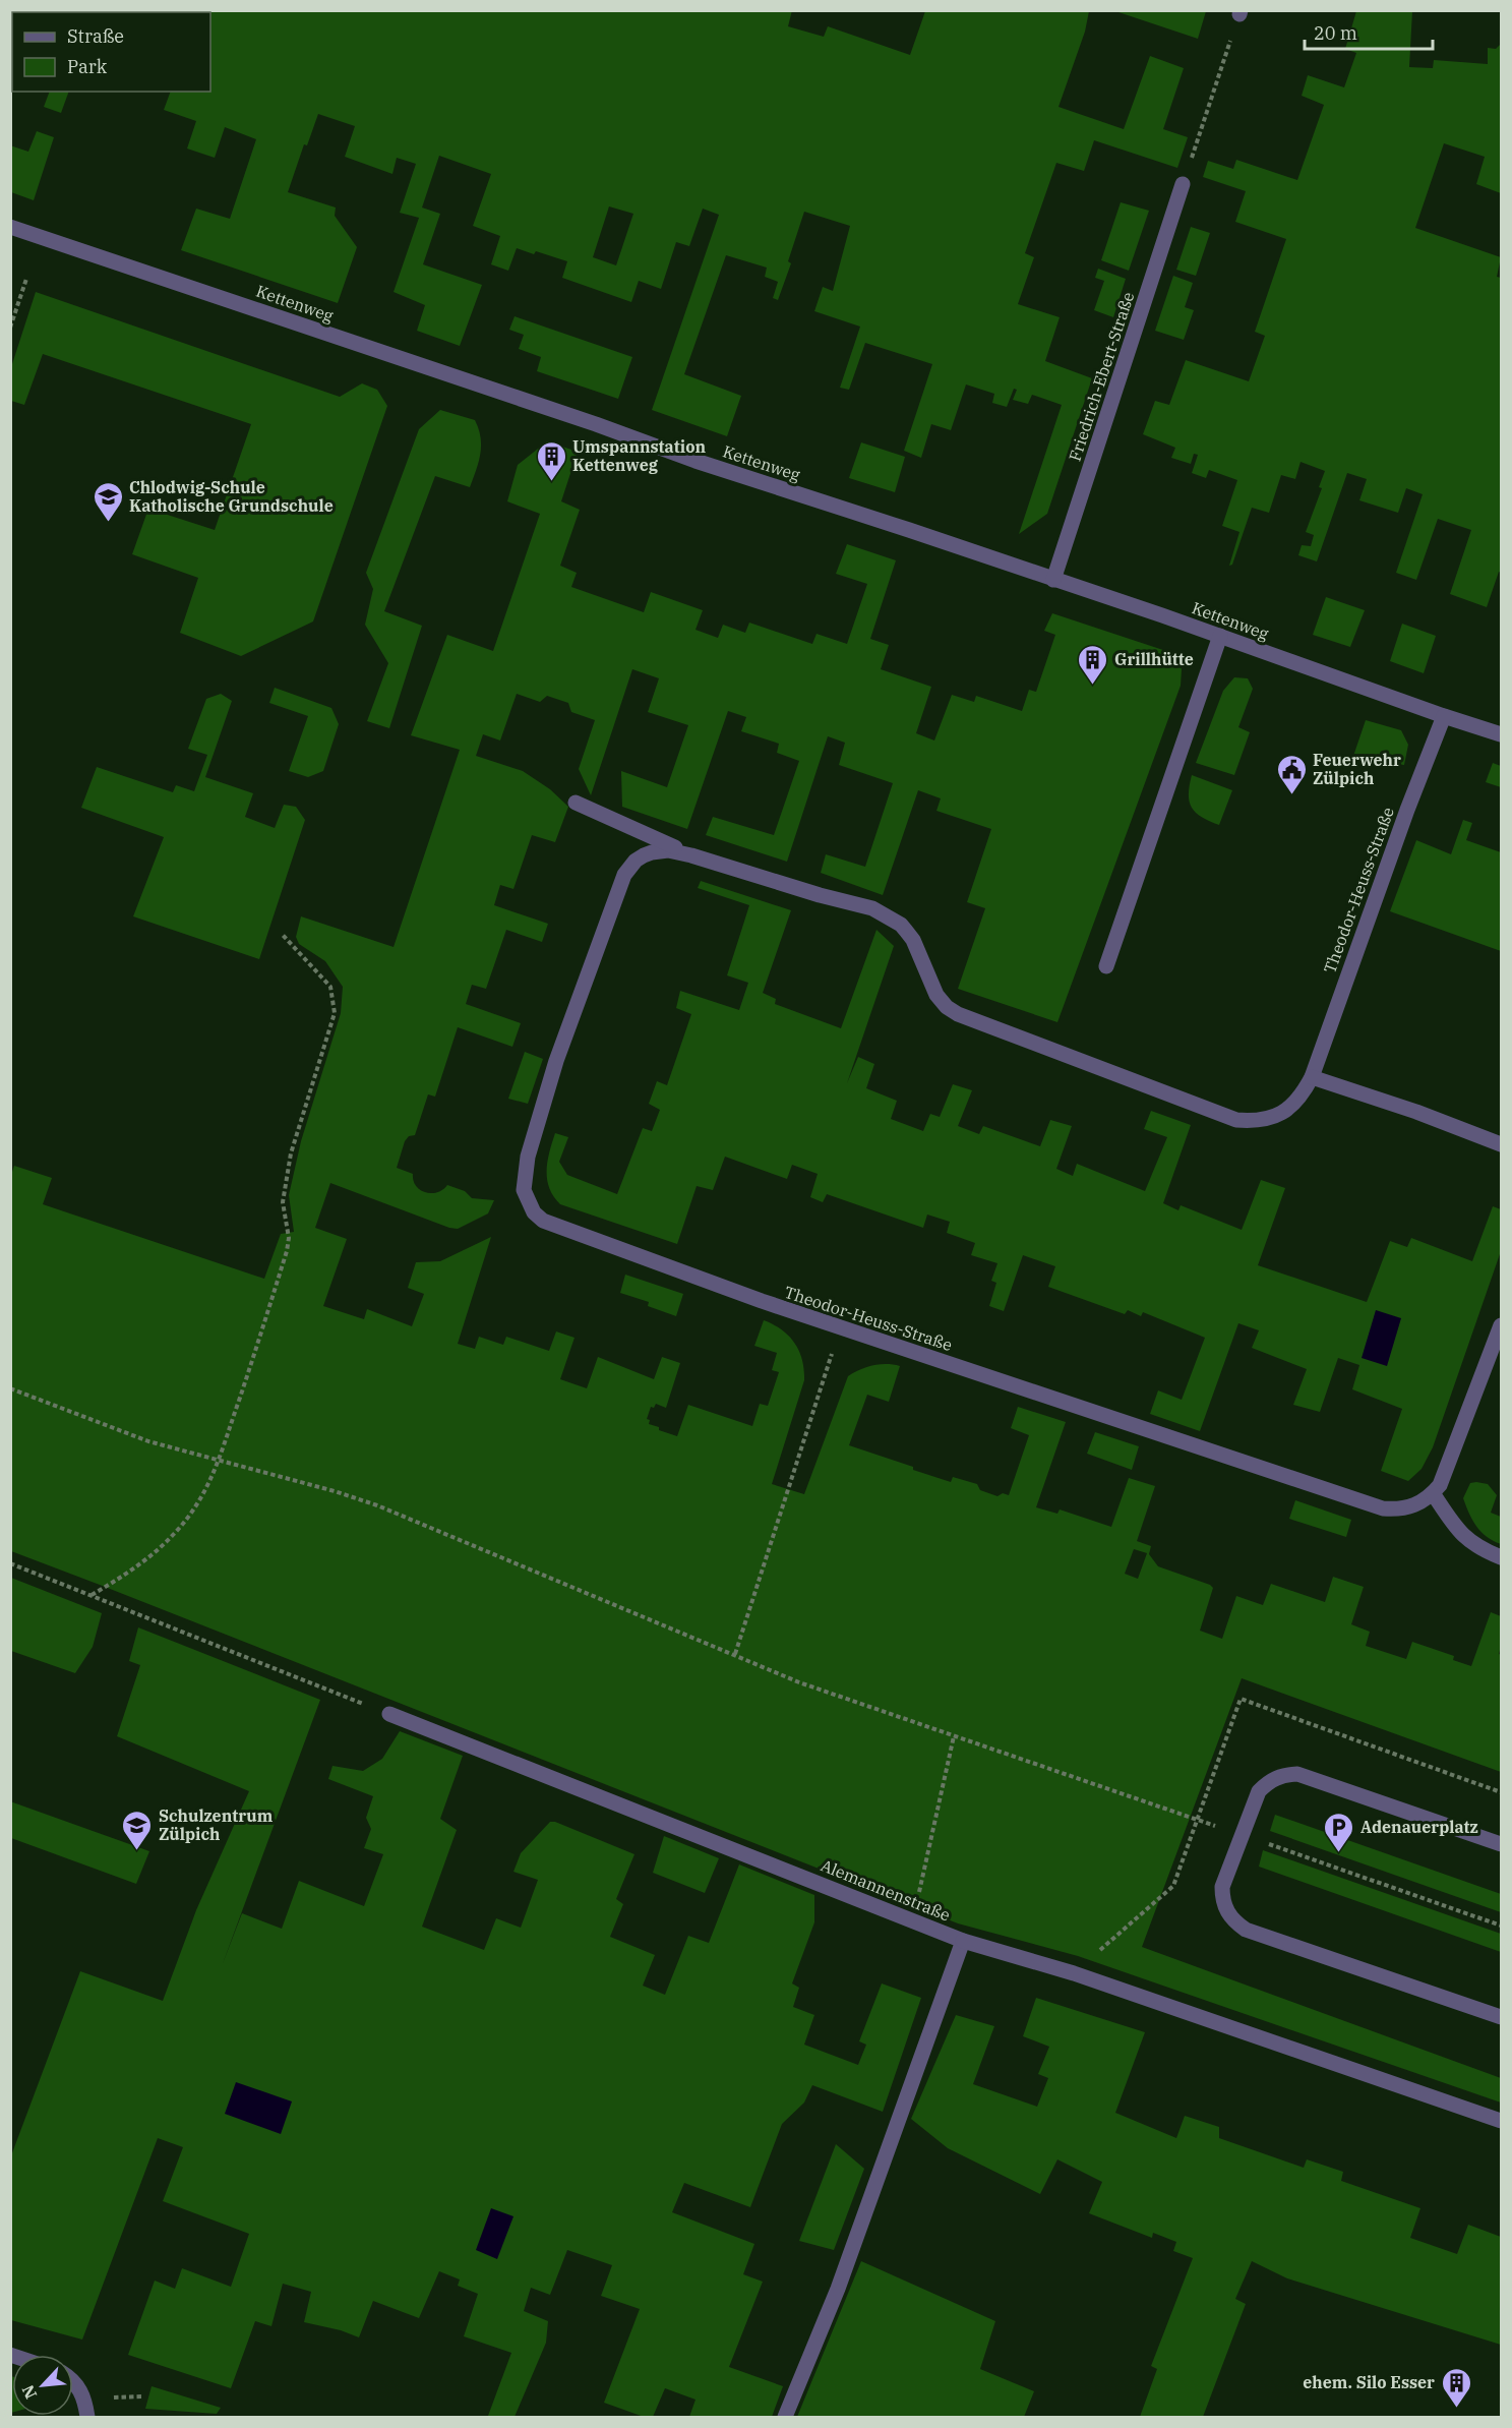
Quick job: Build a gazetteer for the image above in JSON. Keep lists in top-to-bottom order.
{
  "streets": {
    "street": [
      "Kettenweg",
      "Friedrich-Ebert-Straße",
      "Theodor-Heuss-Straße",
      "Alemannenstraße"
    ]
  },
  "crossings": [
    ["Kettenweg", "Friedrich-Ebert-Straße"],
    ["Kettenweg", "Theodor-Heuss-Straße"]
  ],
  "places": {
    "building": ["Umspannstation Kettenweg", "Grillhütte", "ehem. Silo Esser"],
    "school or university": ["Chlodwig-Schule Katholische Grundschule", "Schulzentrum Zülpich"],
    "public building": ["Feuerwehr Zülpich"],
    "parking": ["Adenauerplatz"]
  },
  "legend": ["Straße", "Park"],
  "scale_bar": "20 m",
  "north": "bottom left"
}
